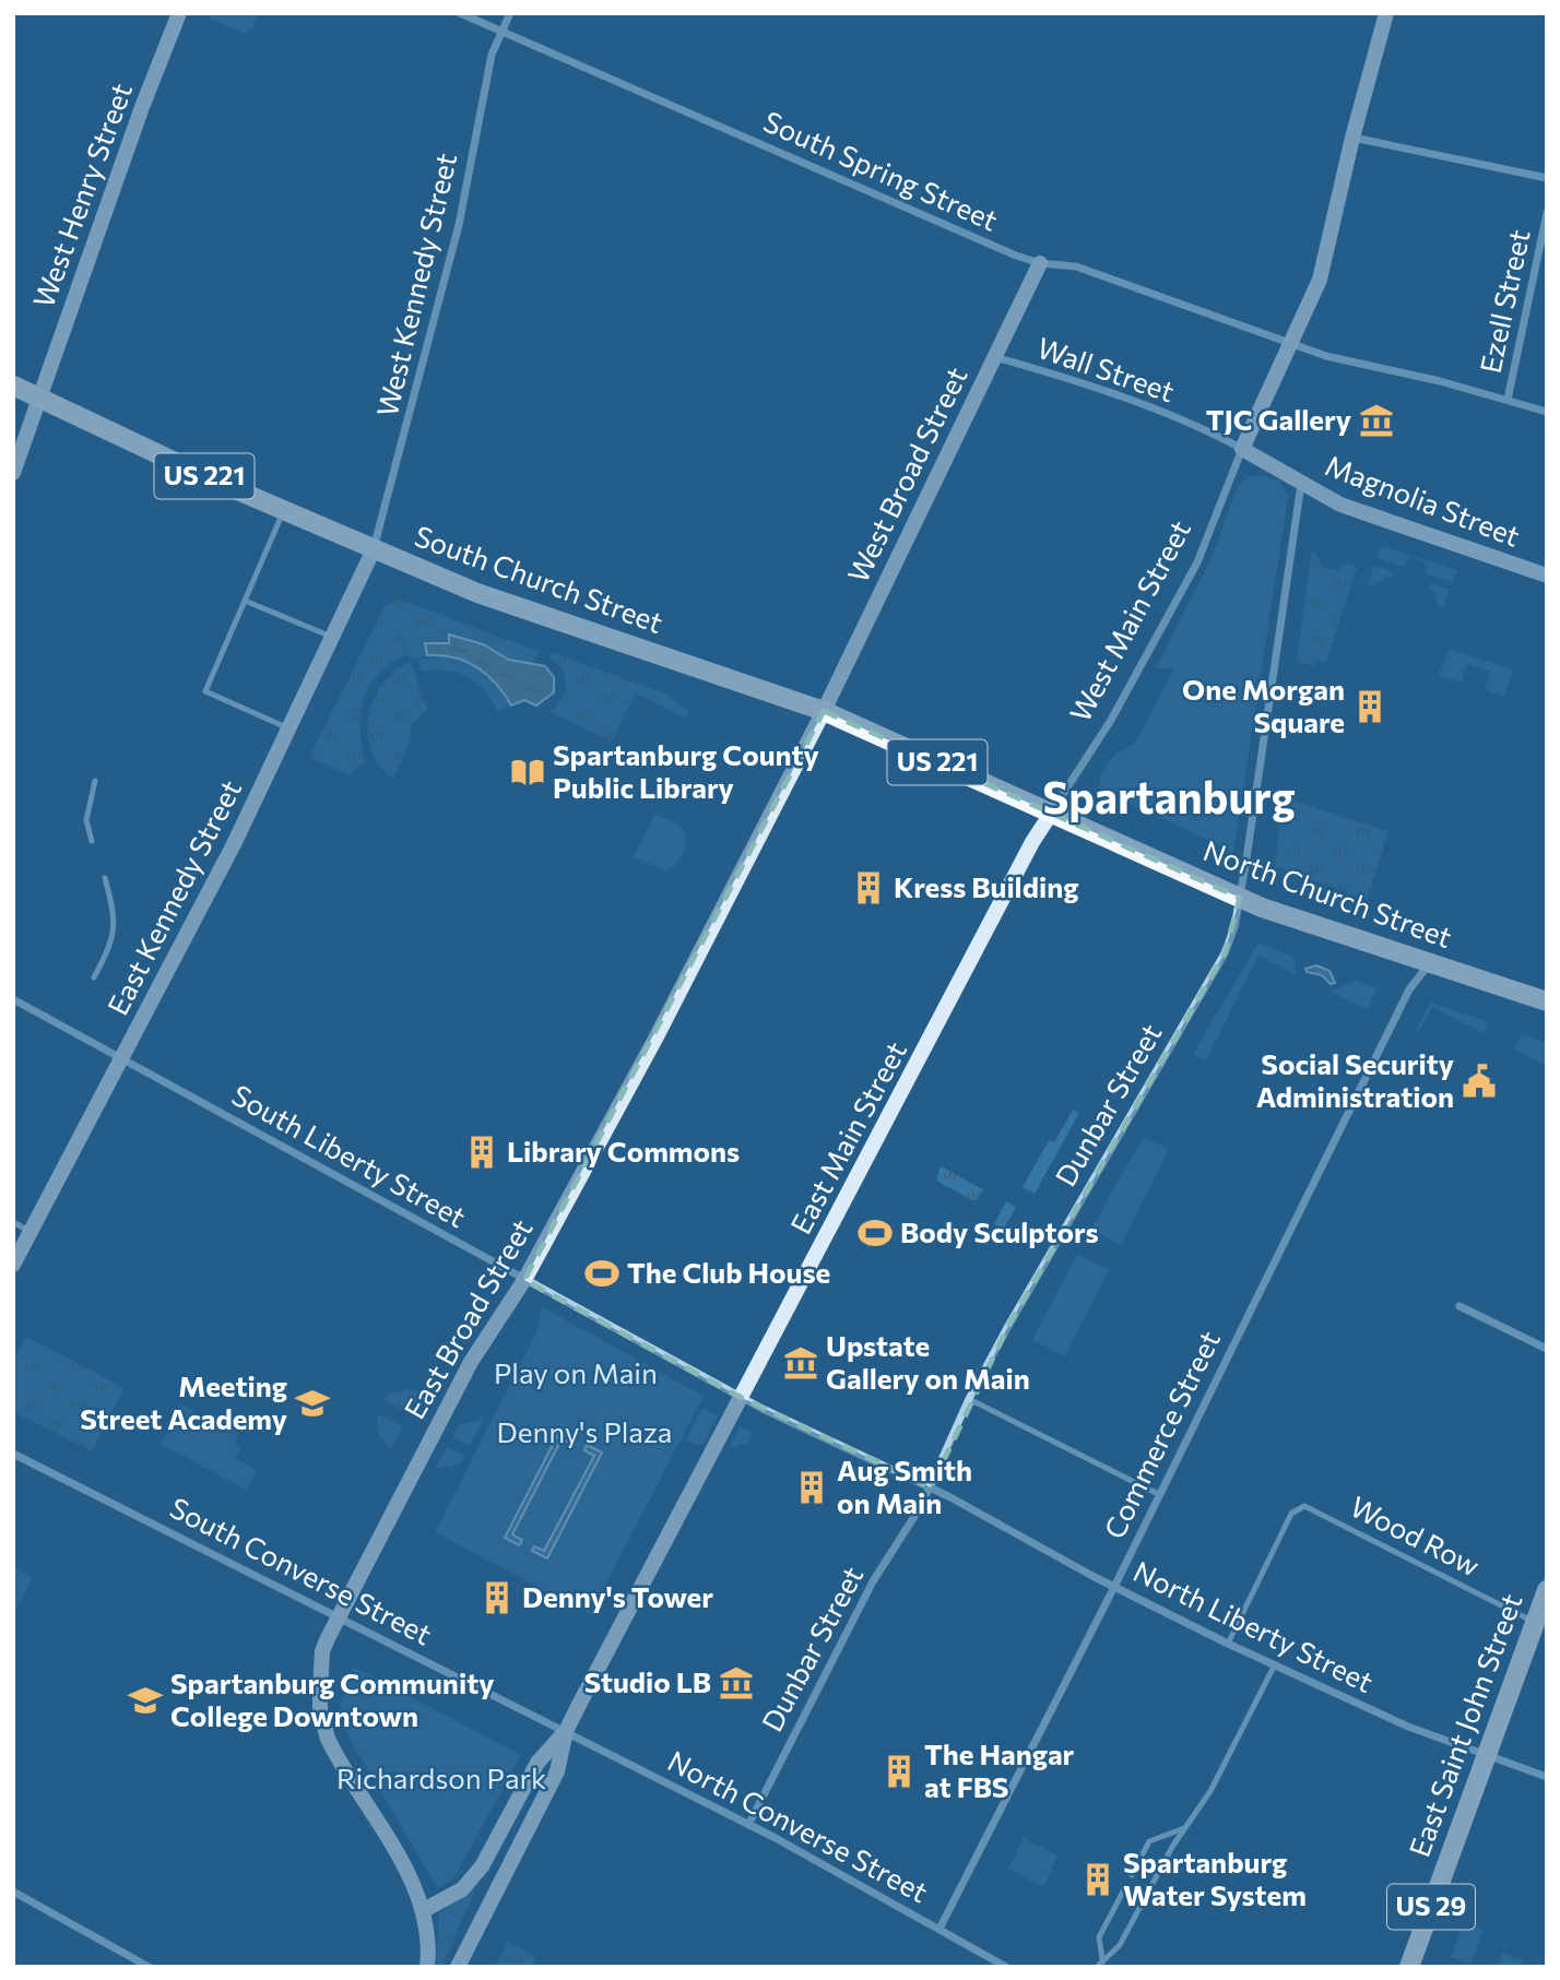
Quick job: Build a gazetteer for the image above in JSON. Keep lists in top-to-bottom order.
{
  "streets": {
    "main road": [
      "US 221",
      "South Church Street",
      "North Church Street",
      "East Saint John Street",
      "US 29"
    ],
    "street": [
      "South Spring Street",
      "West Henry Street",
      "West Kennedy Street",
      "Ezell Street",
      "Wall Street",
      "West Broad Street",
      "Magnolia Street",
      "West Main Street",
      "East Kennedy Street",
      "Dunbar Street",
      "East Main Street",
      "South Liberty Street",
      "East Broad Street",
      "Commerce Street",
      "South Converse Street",
      "North Liberty Street",
      "North Converse Street"
    ],
    "lane": ["Wood Row"]
  },
  "crossings": [
    ["South Spring Street", "West Kennedy Street"],
    ["South Spring Street", "Ezell Street"],
    ["South Spring Street", "West Broad Street"],
    ["South Spring Street", "West Main Street"],
    ["West Henry Street", "South Church Street"],
    ["West Kennedy Street", "South Church Street"],
    ["West Kennedy Street", "East Kennedy Street"],
    ["Wall Street", "West Broad Street"],
    ["Wall Street", "Magnolia Street"],
    ["Wall Street", "West Main Street"],
    ["West Broad Street", "South Church Street"],
    ["West Broad Street", "East Broad Street"],
    ["Magnolia Street", "West Main Street"],
    ["Magnolia Street", "Dunbar Street"],
    ["South Church Street", "West Main Street"],
    ["South Church Street", "North Church Street"],
    ["South Church Street", "East Kennedy Street"],
    ["South Church Street", "East Main Street"],
    ["South Church Street", "East Broad Street"],
    ["West Main Street", "North Church Street"],
    ["West Main Street", "East Main Street"],
    ["North Church Street", "Dunbar Street"],
    ["North Church Street", "East Main Street"],
    ["North Church Street", "Commerce Street"],
    ["East Kennedy Street", "South Liberty Street"],
    ["Dunbar Street", "North Liberty Street"],
    ["Dunbar Street", "North Converse Street"],
    ["East Main Street", "South Liberty Street"],
    ["East Main Street", "East Broad Street"],
    ["East Main Street", "South Converse Street"],
    ["East Main Street", "North Liberty Street"],
    ["East Main Street", "North Converse Street"],
    ["South Liberty Street", "East Broad Street"],
    ["South Liberty Street", "North Liberty Street"],
    ["East Broad Street", "South Converse Street"],
    ["Commerce Street", "North Liberty Street"],
    ["Commerce Street", "North Converse Street"],
    ["Wood Row", "North Liberty Street"],
    ["Wood Row", "East Saint John Street"],
    ["South Converse Street", "North Converse Street"],
    ["North Liberty Street", "East Saint John Street"]
  ],
  "districts": ["Spartanburg"],
  "parks": ["Play on Main", "Denny's Plaza", "Richardson Park"],
  "places": {
    "museum": ["TJC Gallery", "Upstate Gallery on Main", "Studio LB"],
    "building": [
      "One Morgan Square",
      "Kress Building",
      "Library Commons",
      "Aug Smith on Main",
      "Denny's Tower",
      "The Hangar at FBS",
      "Spartanburg Water System"
    ],
    "library": ["Spartanburg County Public Library"],
    "public building": ["Social Security Administration"],
    "sports": ["Body Sculptors", "The Club House"],
    "school or university": ["Meeting Street Academy", "Spartanburg Community College Downtown"]
  }
}
